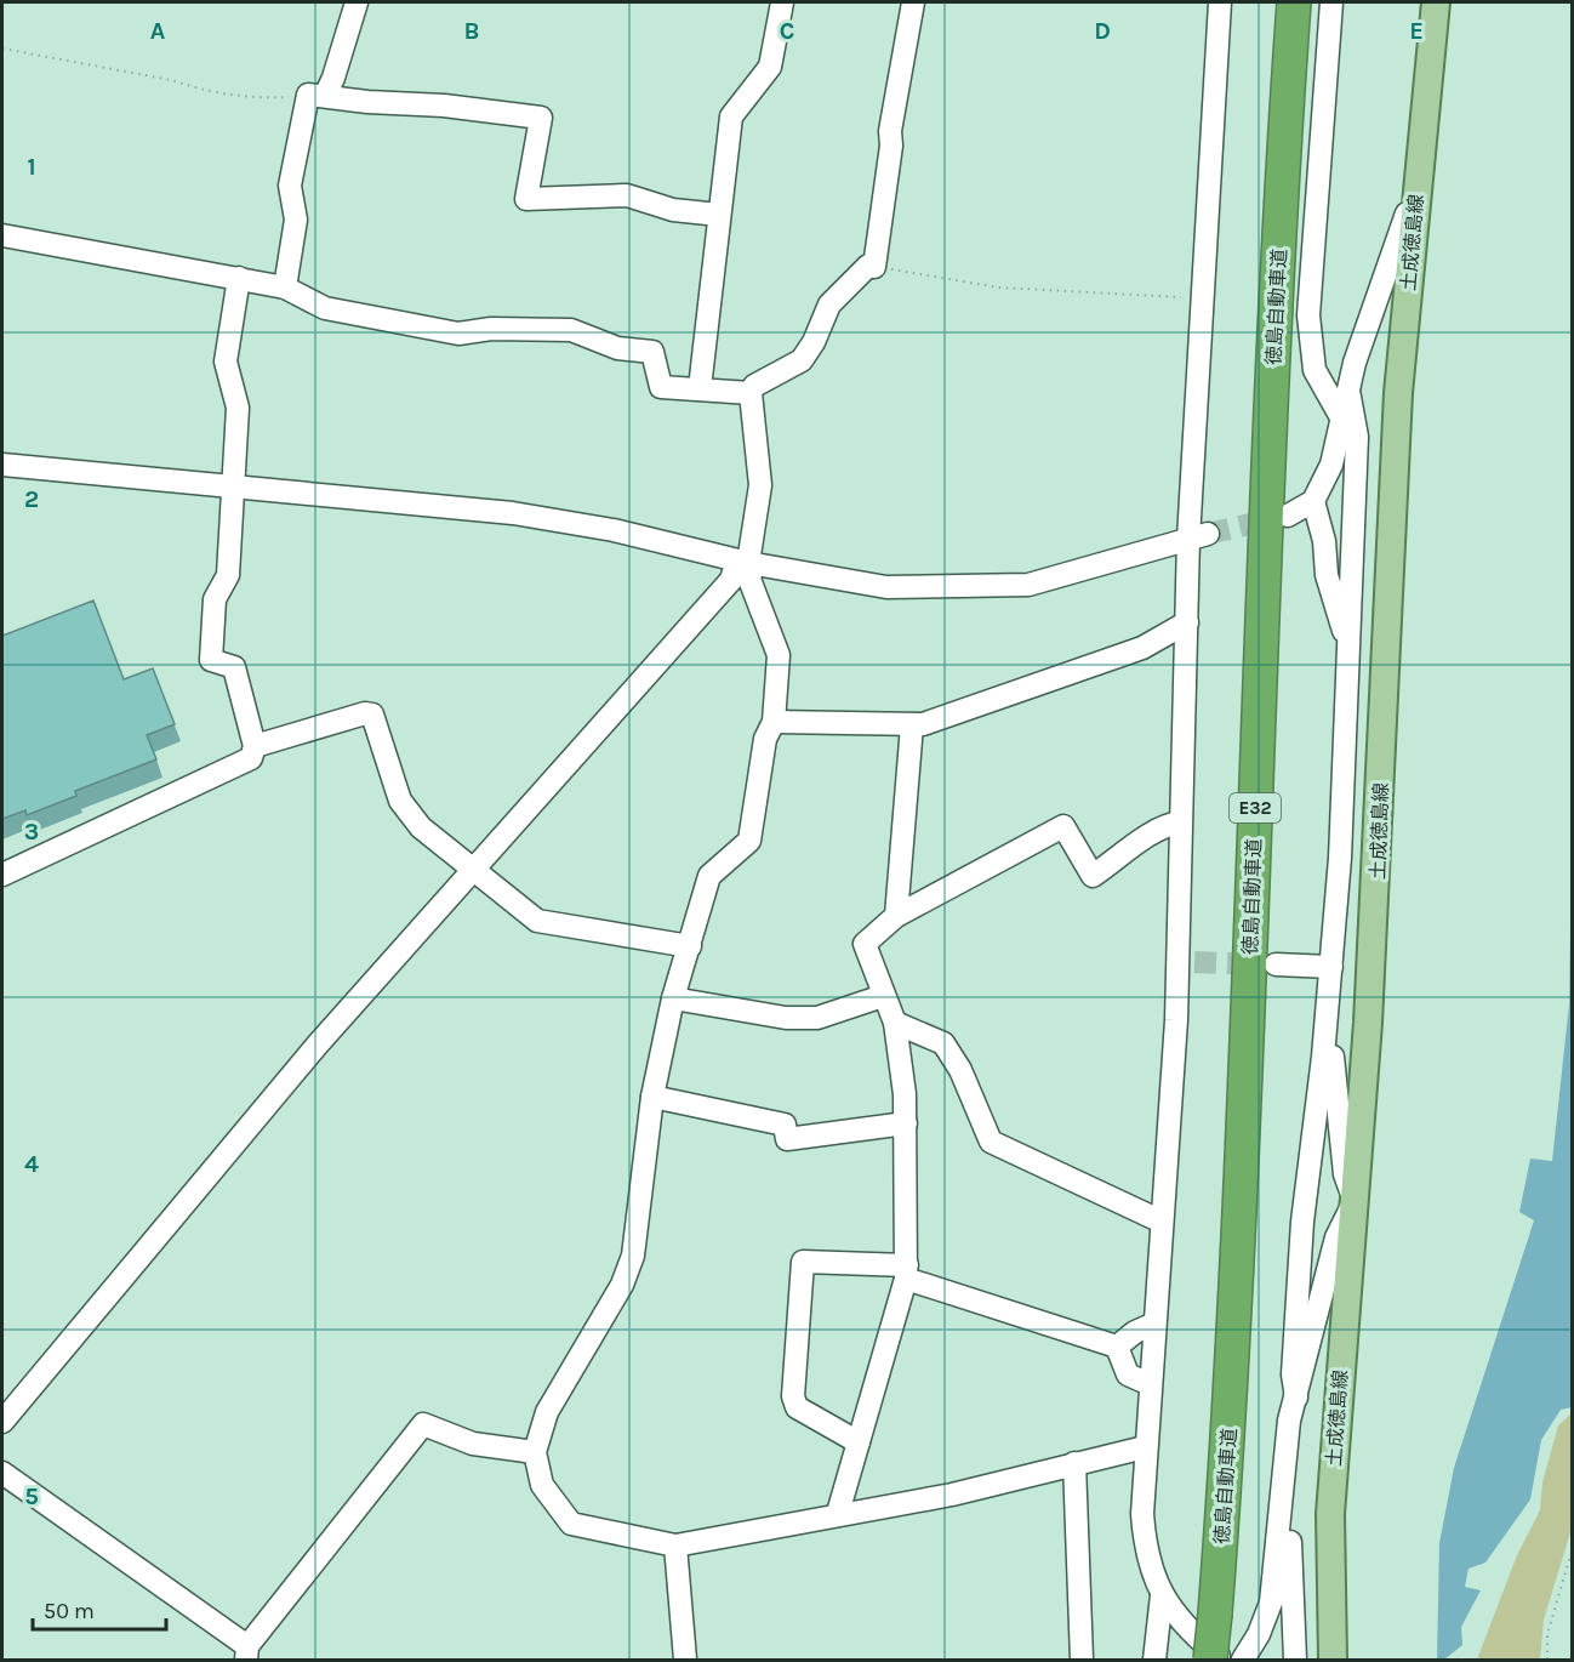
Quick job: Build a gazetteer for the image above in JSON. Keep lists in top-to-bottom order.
{
  "streets": {
    "highway": ["徳島自動車道", "E32"],
    "main road": ["土成徳島線"]
  },
  "scale_bar": "50 m",
  "grid": {
    "columns": [
      "A",
      "B",
      "C",
      "D",
      "E"
    ],
    "rows": [
      "1",
      "2",
      "3",
      "4",
      "5"
    ]
  }
}
